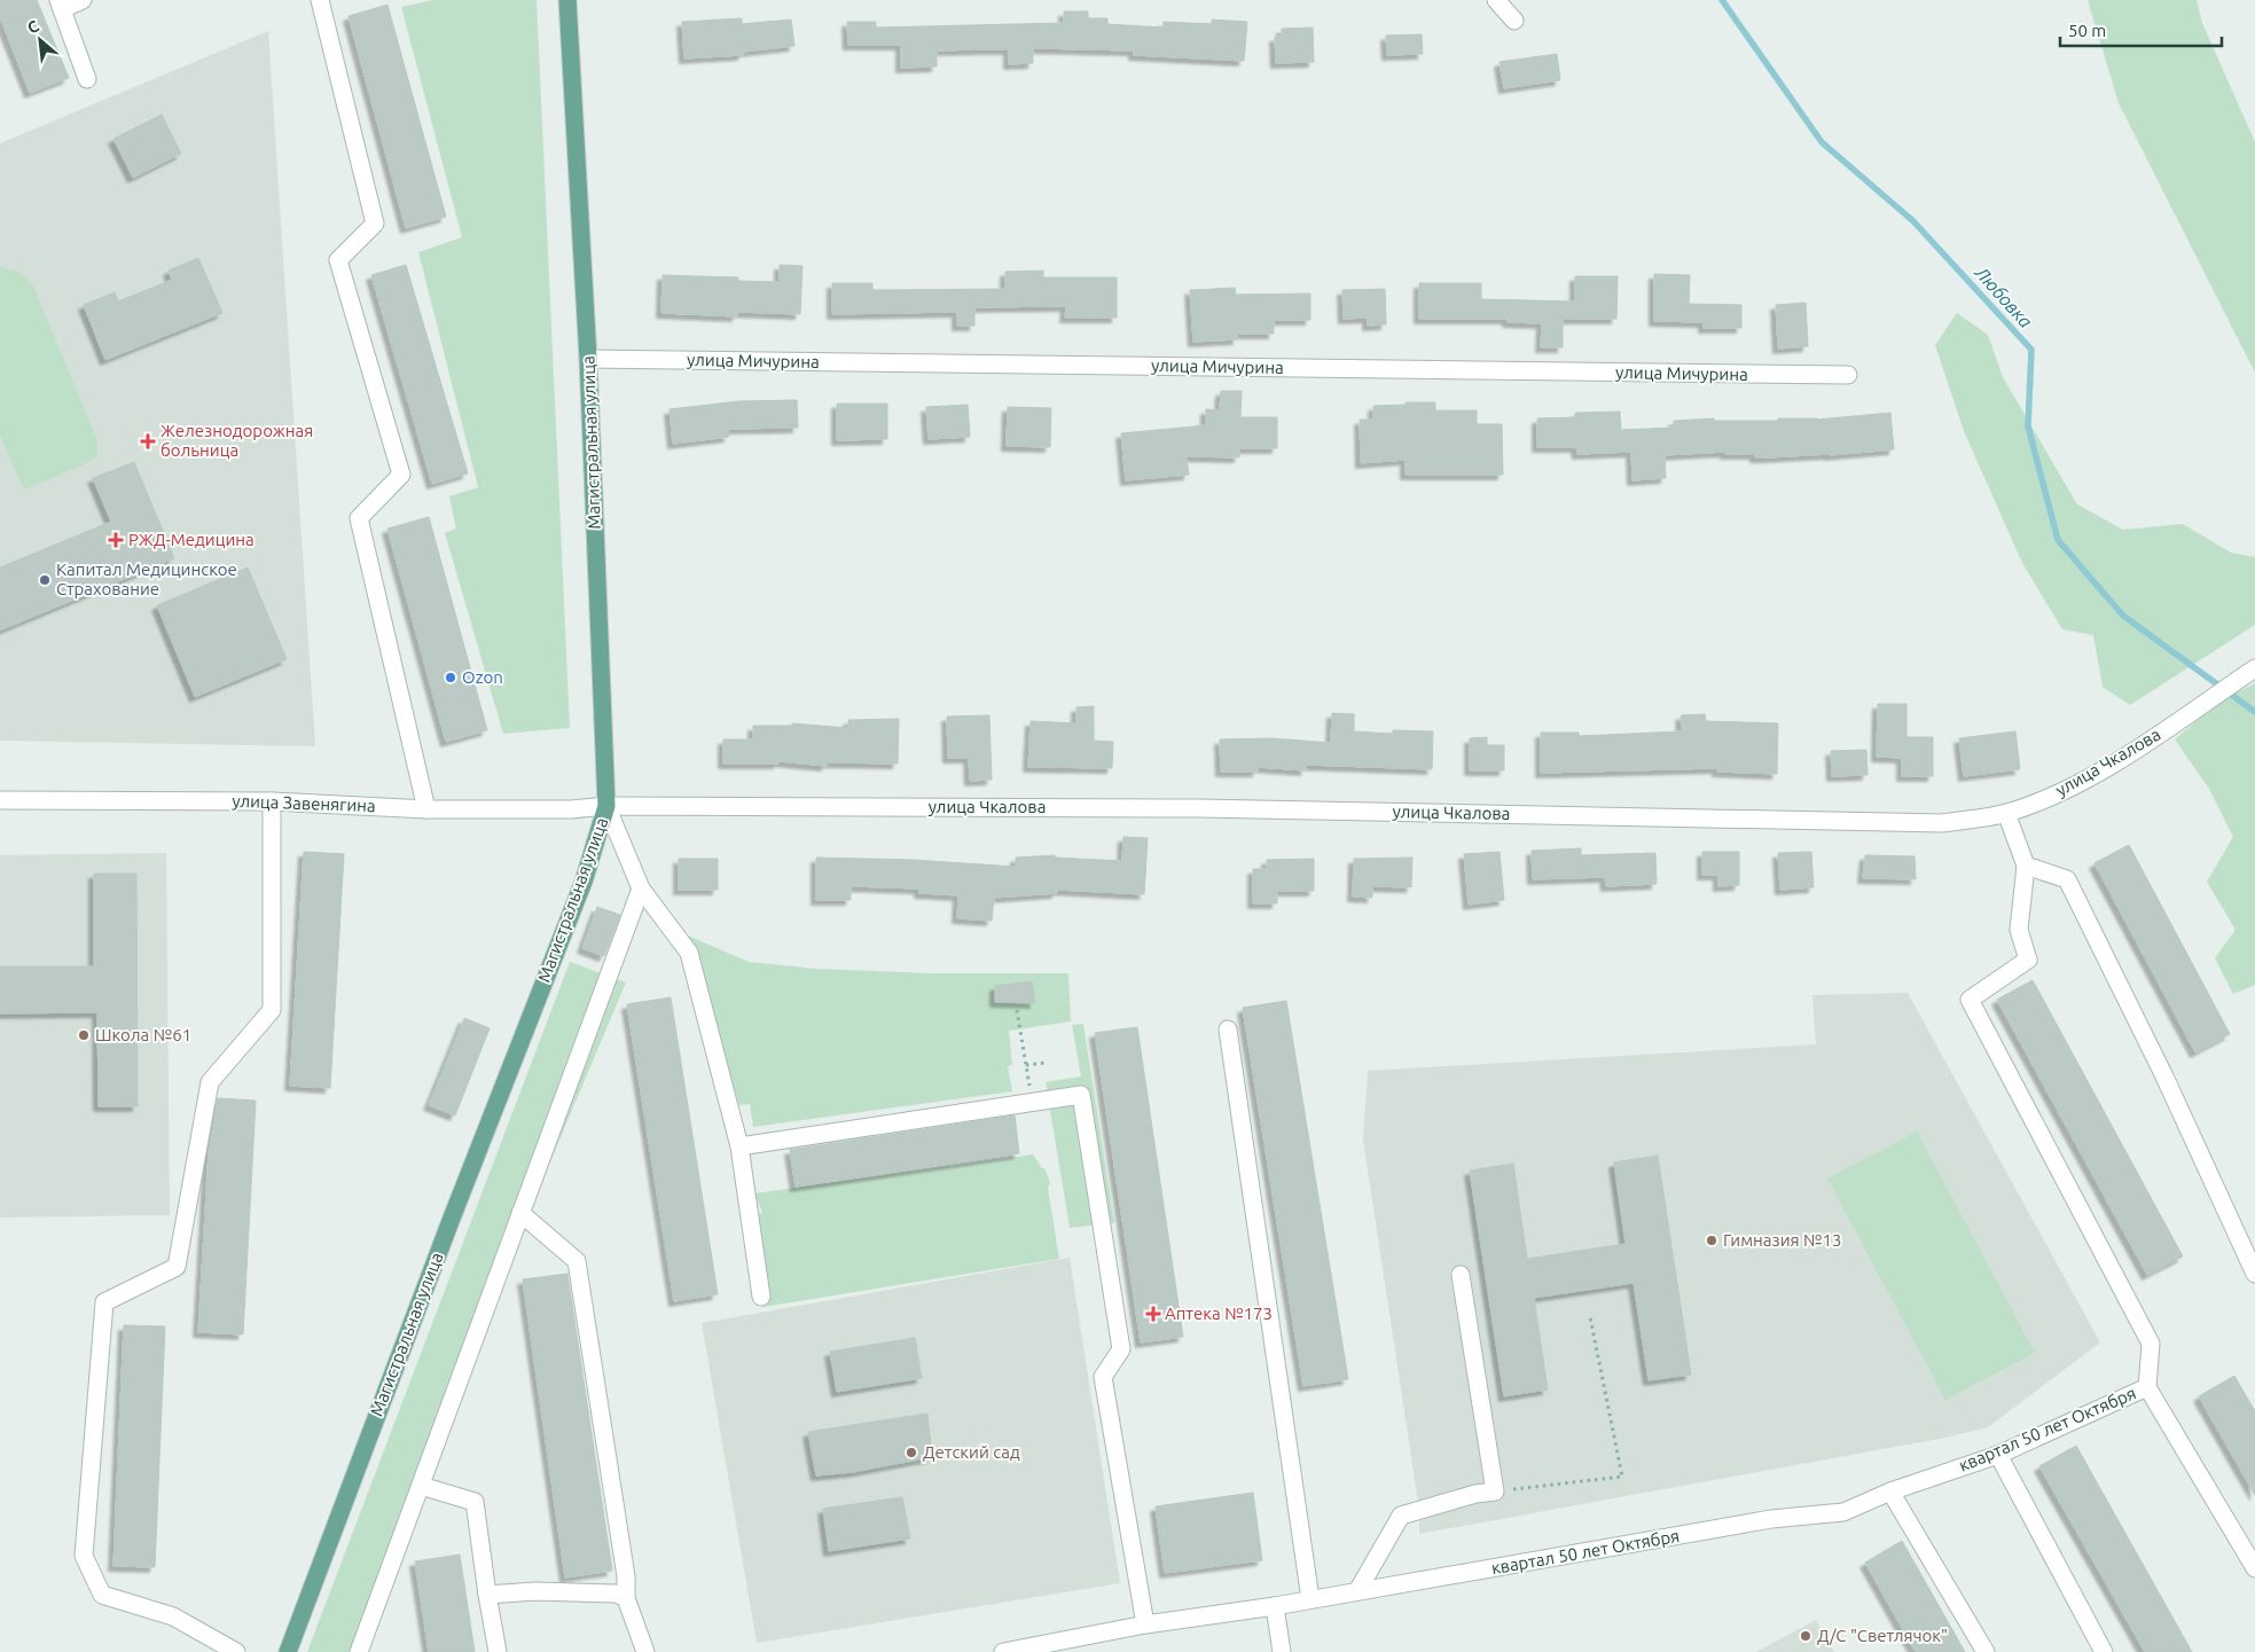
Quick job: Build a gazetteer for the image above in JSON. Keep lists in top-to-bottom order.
{
  "streets": {
    "main road": ["Магистральная улица"],
    "street": [
      "улица Мичурина",
      "улица Чкалова",
      "улица Завенягина",
      "квартал 50 лет Октября"
    ]
  },
  "crossings": [
    ["улица Мичурина", "Магистральная улица"],
    ["Магистральная улица", "улица Чкалова"],
    ["Магистральная улица", "улица Завенягина"],
    ["улица Чкалова", "улица Завенягина"]
  ],
  "water": ["Любовка"],
  "places": {
    "health": ["Железнодорожная больница", "РЖД-Медицина", "Аптека №173"],
    "other": [
      "Капитал Медицинское Страхование",
      "Ozon",
      "Школа №61",
      "Гимназия №13",
      "Детский сад",
      "Д/С \"Светлячок\""
    ]
  },
  "scale_bar": "50 m",
  "north": "top left"
}
